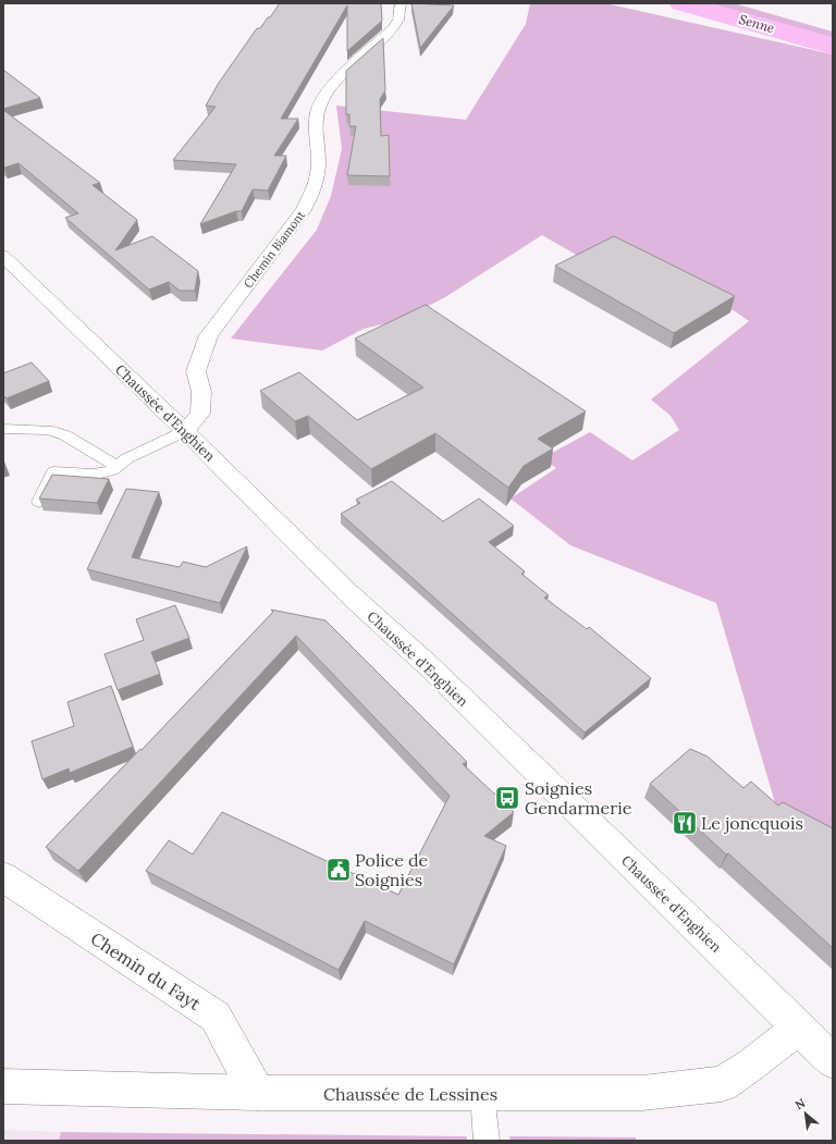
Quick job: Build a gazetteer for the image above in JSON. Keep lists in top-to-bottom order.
{
  "streets": {
    "main road": [
      "Chemin Biamont",
      "Chaussée d'Enghien",
      "Chemin du Fayt",
      "Chaussée de Lessines"
    ]
  },
  "crossings": [
    ["Chemin Biamont", "Chaussée d'Enghien"],
    ["Chaussée d'Enghien", "Chaussée de Lessines"],
    ["Chemin du Fayt", "Chaussée de Lessines"]
  ],
  "water": ["Senne"],
  "places": {
    "bus stop": ["Soignies Gendarmerie"],
    "restaurant": ["Le joncquois"],
    "public building": ["Police de Soignies"]
  },
  "north": "top left"
}
